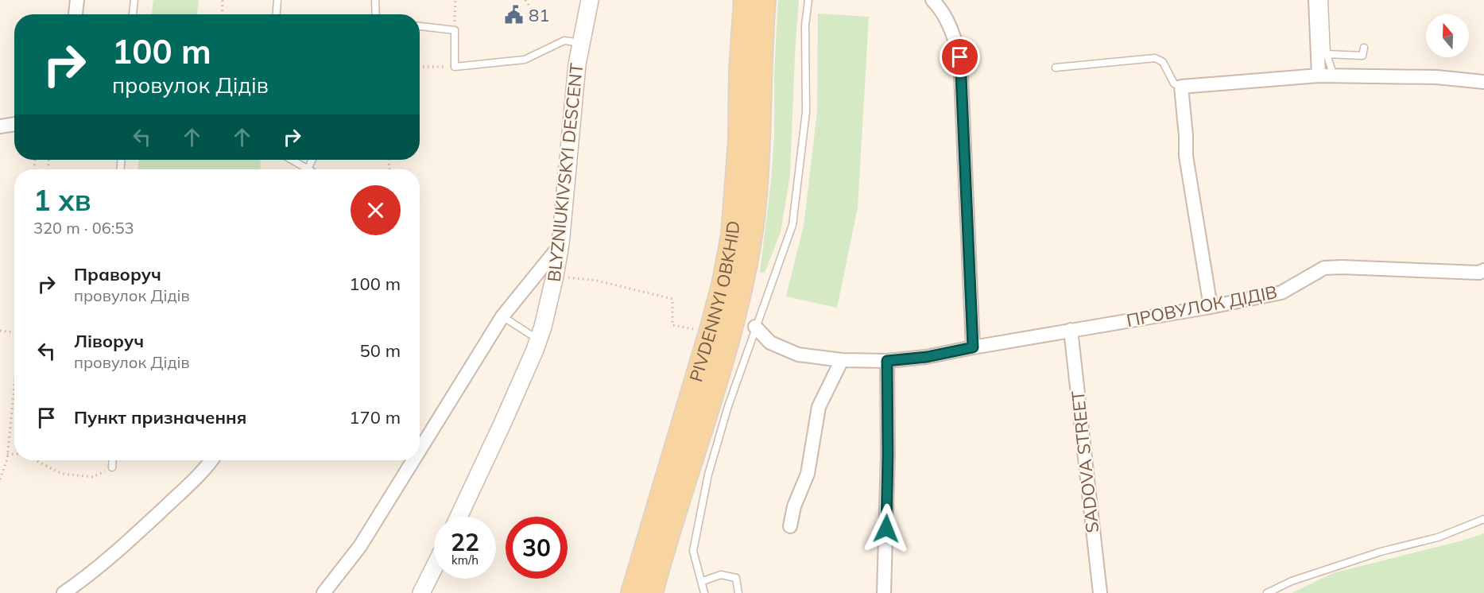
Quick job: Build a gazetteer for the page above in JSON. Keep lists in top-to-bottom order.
{
  "streets": {
    "main road": ["PIVDENNYI OBKHID"],
    "street": ["BLYZNIUKIVSKYI DESCENT", "ПРОВУЛОК ДІДІВ", "SADOVA STREET"]
  },
  "crossings": [
    ["ПРОВУЛОК ДІДІВ", "SADOVA STREET"]
  ],
  "places": {
    "public building": ["81"]
  },
  "north": "top",
  "page": {
    "turn": ["100 m", "провулок Дідів"],
    "heading": ["1 хв", "320 m · 06:53"],
    "list": [
      {
        "name": "Праворуч",
        "note": "провулок Дідів",
        "value": "100 m"
      },
      {
        "name": "Ліворуч",
        "note": "провулок Дідів",
        "value": "50 m"
      },
      {
        "name": "Пункт призначення",
        "value": "170 m"
      }
    ],
    "speed": "22 km/h",
    "limit": "30"
  }
}
